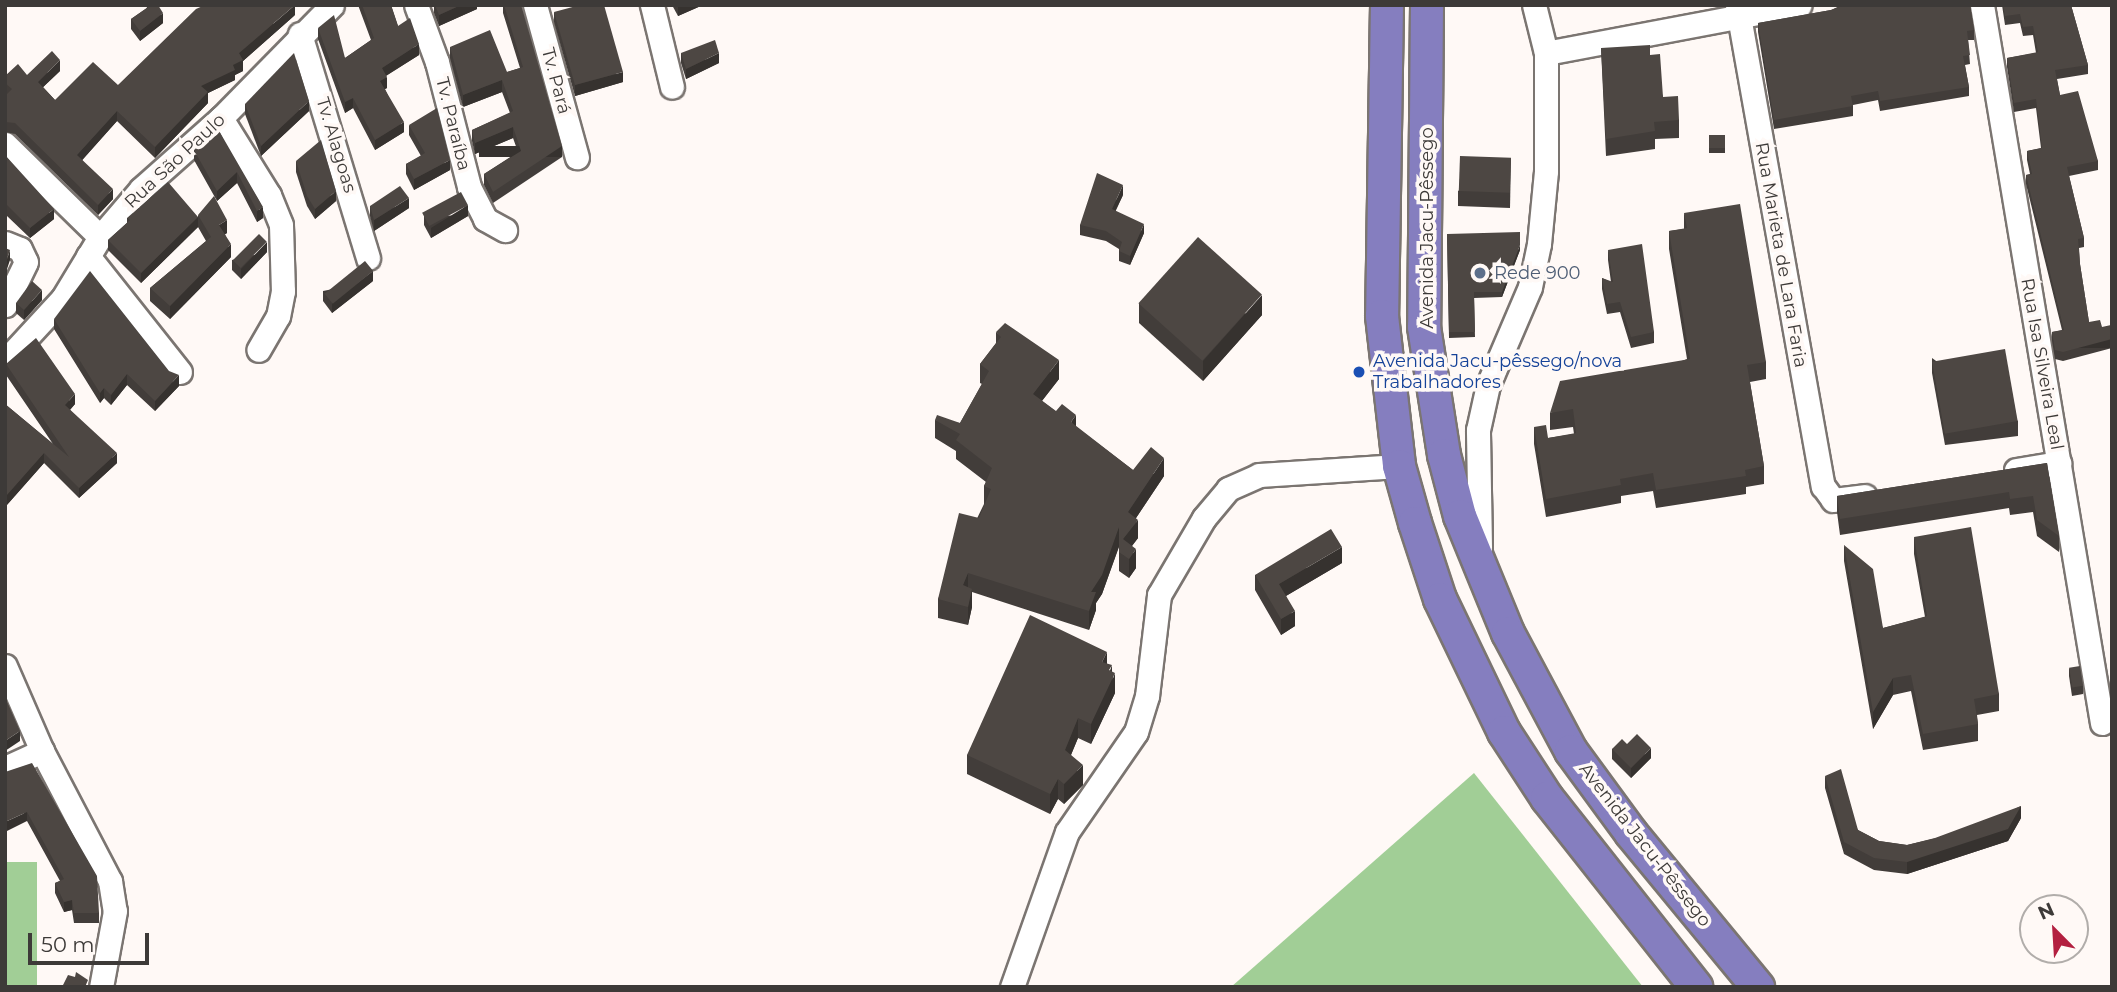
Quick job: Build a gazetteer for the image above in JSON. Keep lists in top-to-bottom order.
{
  "streets": {
    "highway": ["Avenida Jacu-Pêssego"],
    "street": [
      "Tv. Pará",
      "Tv. Paraíba",
      "Tv. Alagoas",
      "Rua São Paulo",
      "Rua Marieta de Lara Faria",
      "Rua Isa Silveira Leal"
    ]
  },
  "crossings": [
    ["Tv. Alagoas", "Rua São Paulo"]
  ],
  "places": ["Rede 900", "Avenida Jacu-pêssego/nova Trabalhadores"],
  "scale_bar": "50 m",
  "north": "top left"
}
